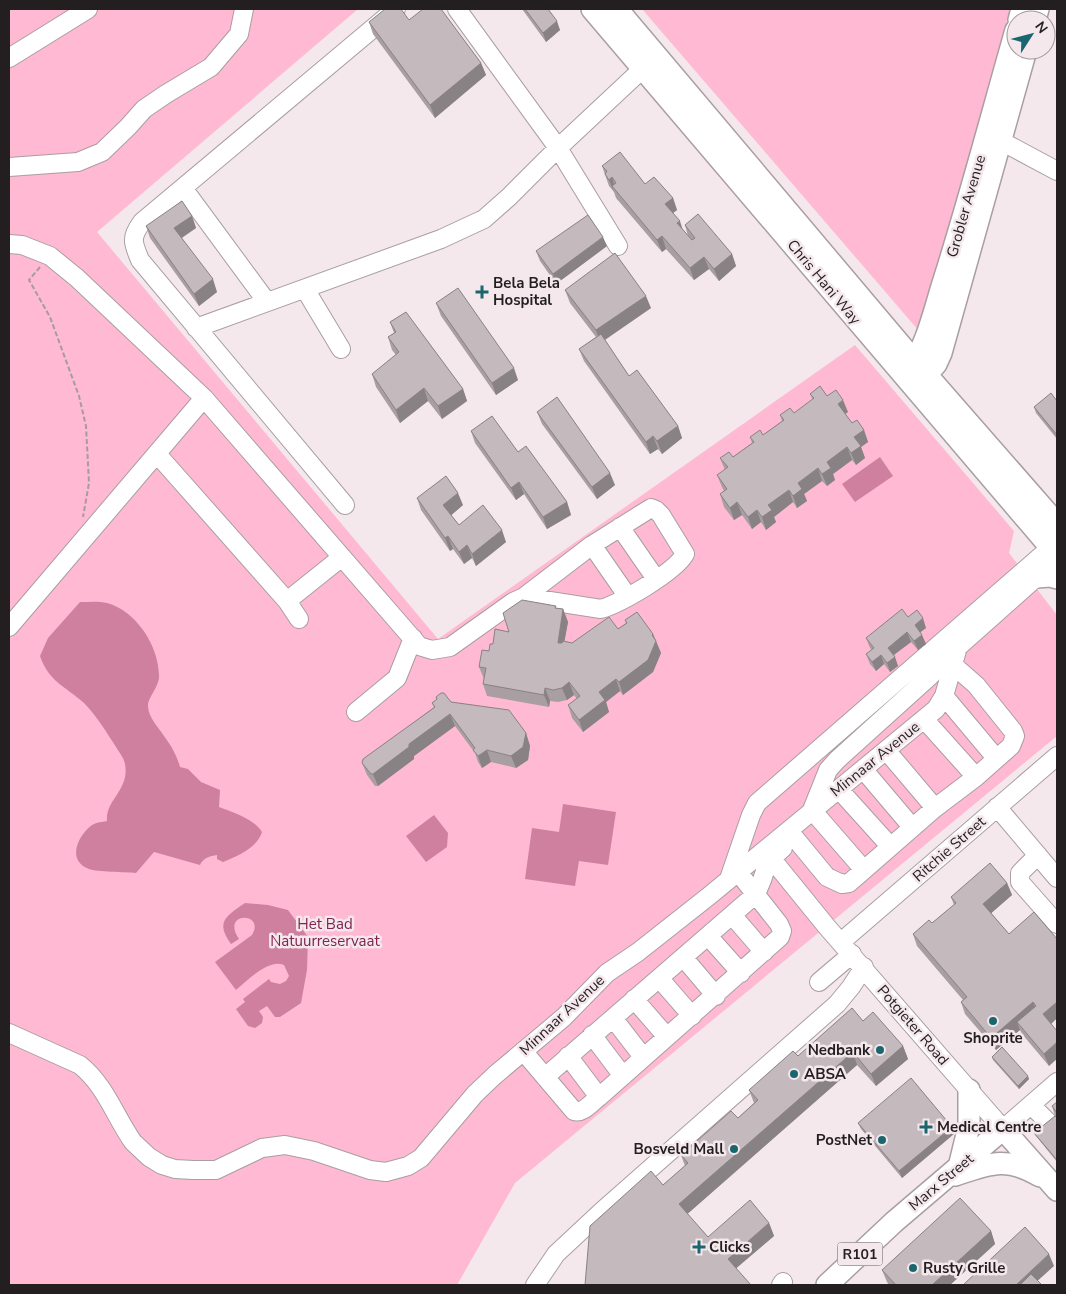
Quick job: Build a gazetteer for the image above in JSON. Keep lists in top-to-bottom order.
{
  "streets": {
    "main road": [
      "Grobler Avenue",
      "Chris Hani Way",
      "Potgieter Road",
      "Marx Street",
      "R101"
    ],
    "street": ["Minnaar Avenue", "Ritchie Street"]
  },
  "crossings": [
    ["Grobler Avenue", "Chris Hani Way"],
    ["Ritchie Street", "Potgieter Road"],
    ["Potgieter Road", "Marx Street"]
  ],
  "parks": ["Het Bad Natuurreservaat"],
  "places": {
    "health": ["Bela Bela Hospital", "Medical Centre", "Clicks"],
    "other": [
      "Shoprite",
      "Nedbank",
      "ABSA",
      "PostNet",
      "Bosveld Mall",
      "Rusty Grille"
    ]
  },
  "north": "top right"
}
